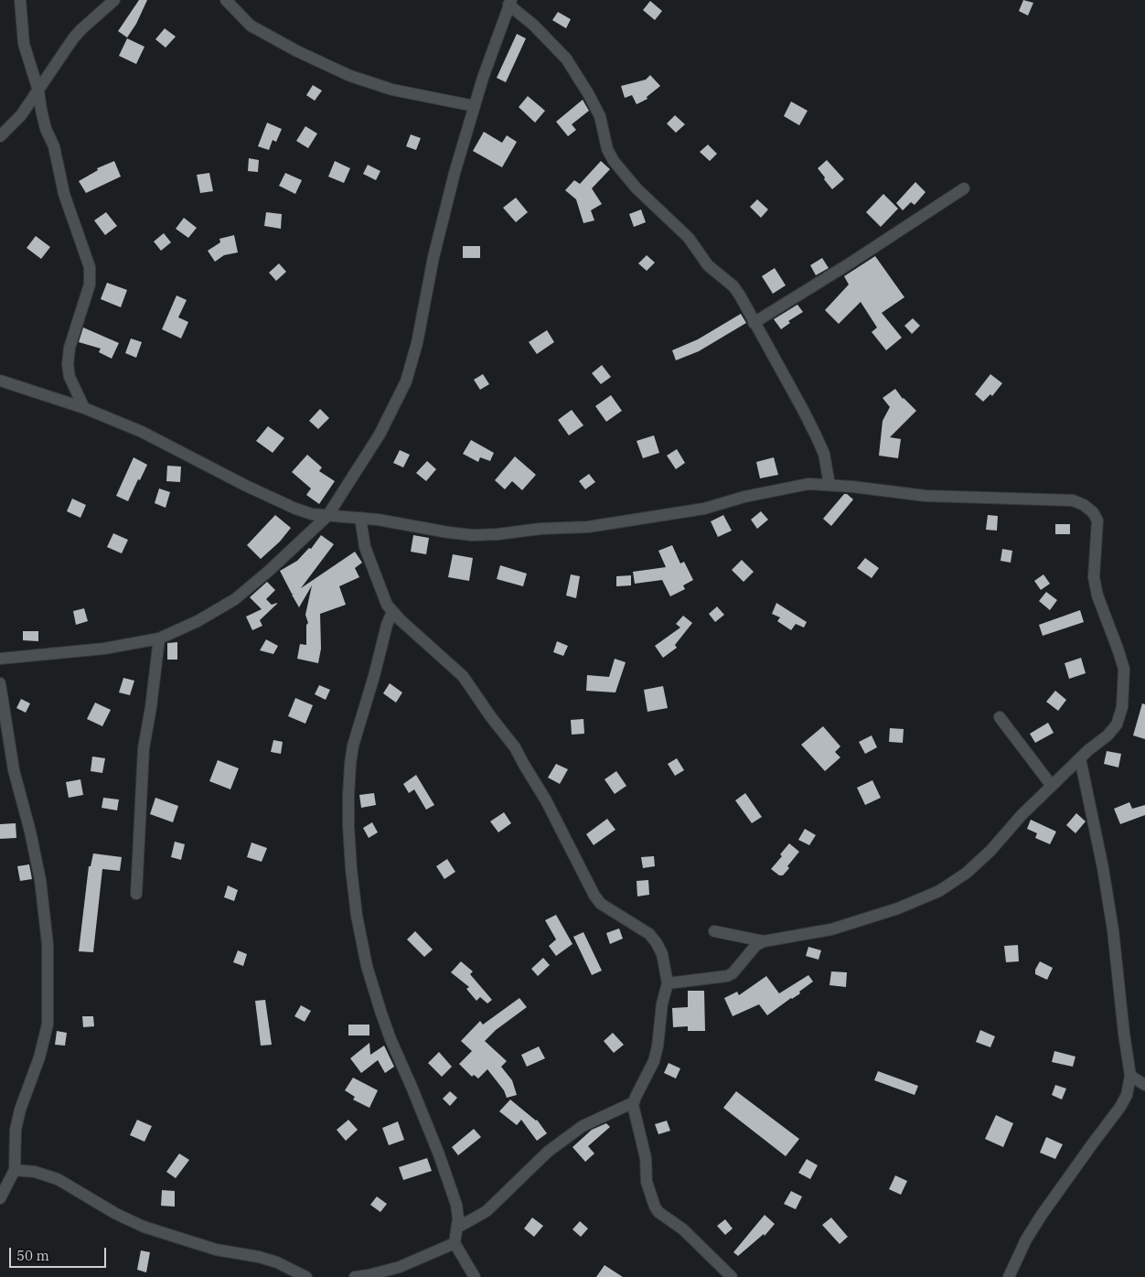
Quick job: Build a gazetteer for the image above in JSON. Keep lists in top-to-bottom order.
{
  "scale_bar": "50 m"
}
